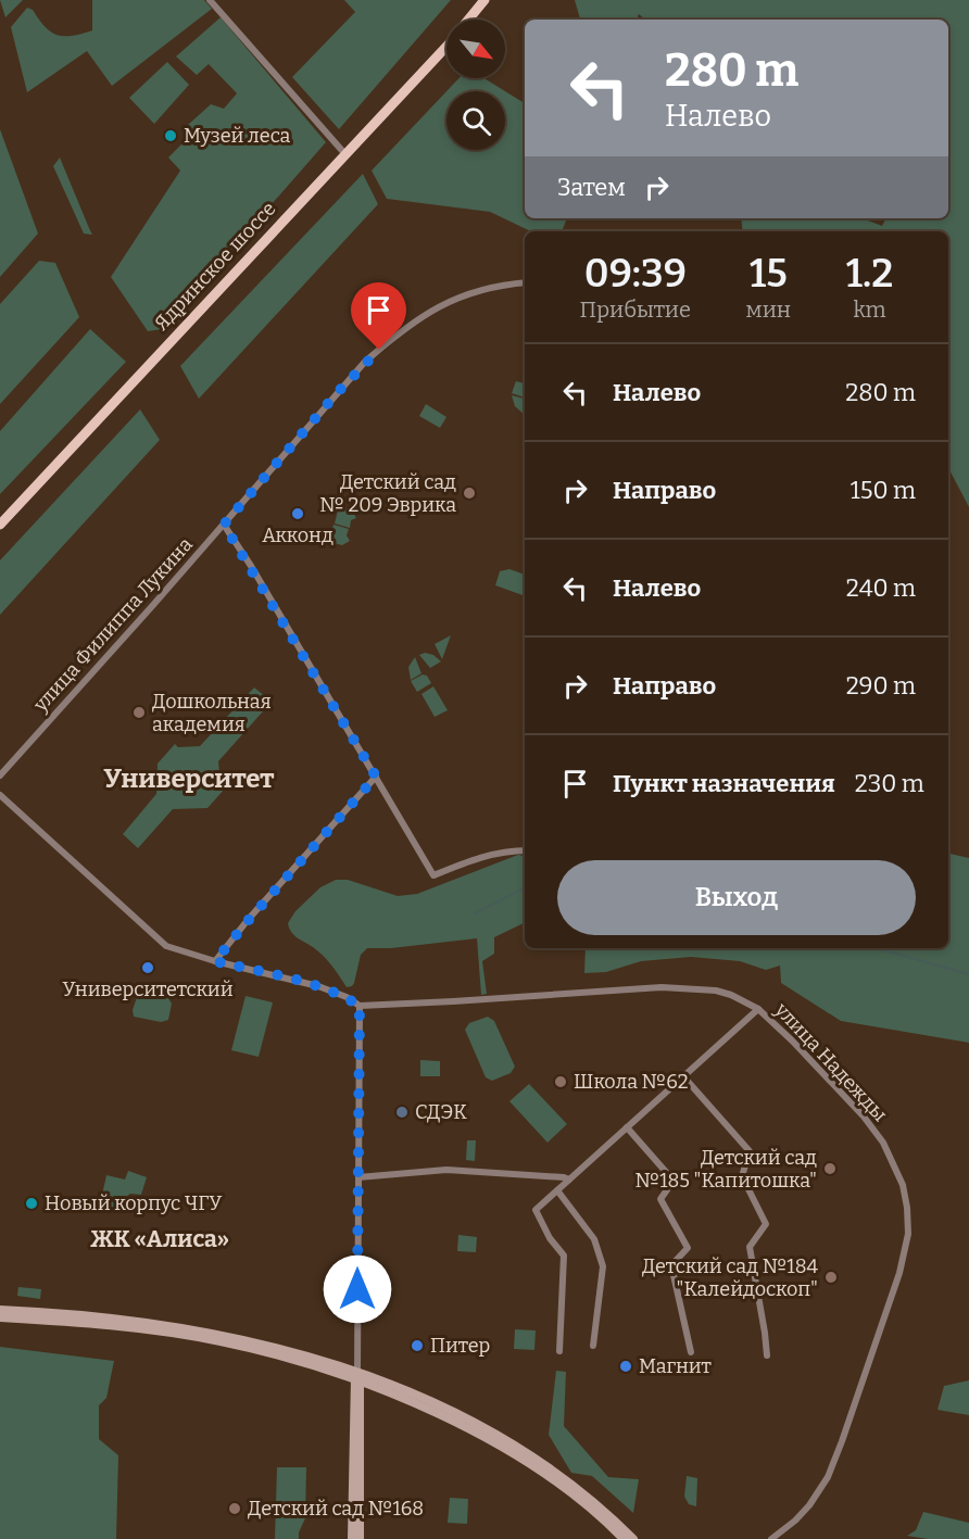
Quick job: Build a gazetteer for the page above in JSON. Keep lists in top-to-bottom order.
{
  "streets": {
    "main road": ["Ядринское шоссе"],
    "street": ["улица Филиппа Лукина", "улица Надежды"]
  },
  "districts": ["Университет", "ЖК «Алиса»"],
  "places": [
    "Музей леса",
    "Детский сад № 209 Эврика",
    "Акконд",
    "Дошкольная академия",
    "Университетский",
    "Школа №62",
    "СДЭК",
    "Детский сад №185 \"Капитошка\"",
    "Новый корпус ЧГУ",
    "Детский сад №184 \"Калейдоскоп\"",
    "Питер",
    "Магнит",
    "Детский сад №168"
  ],
  "north": "bottom right",
  "page": {
    "turn": ["280 m", "Налево"],
    "then": "Затем",
    "eta": [
      "09:39",
      "Прибытие",
      "15",
      "мин",
      "1.2",
      "km"
    ],
    "list": [
      {
        "name": "Налево",
        "value": "280 m"
      },
      {
        "name": "Направо",
        "value": "150 m"
      },
      {
        "name": "Налево",
        "value": "240 m"
      },
      {
        "name": "Направо",
        "value": "290 m"
      },
      {
        "name": "Пункт назначения",
        "value": "230 m"
      }
    ],
    "buttons": "Выход"
  }
}
